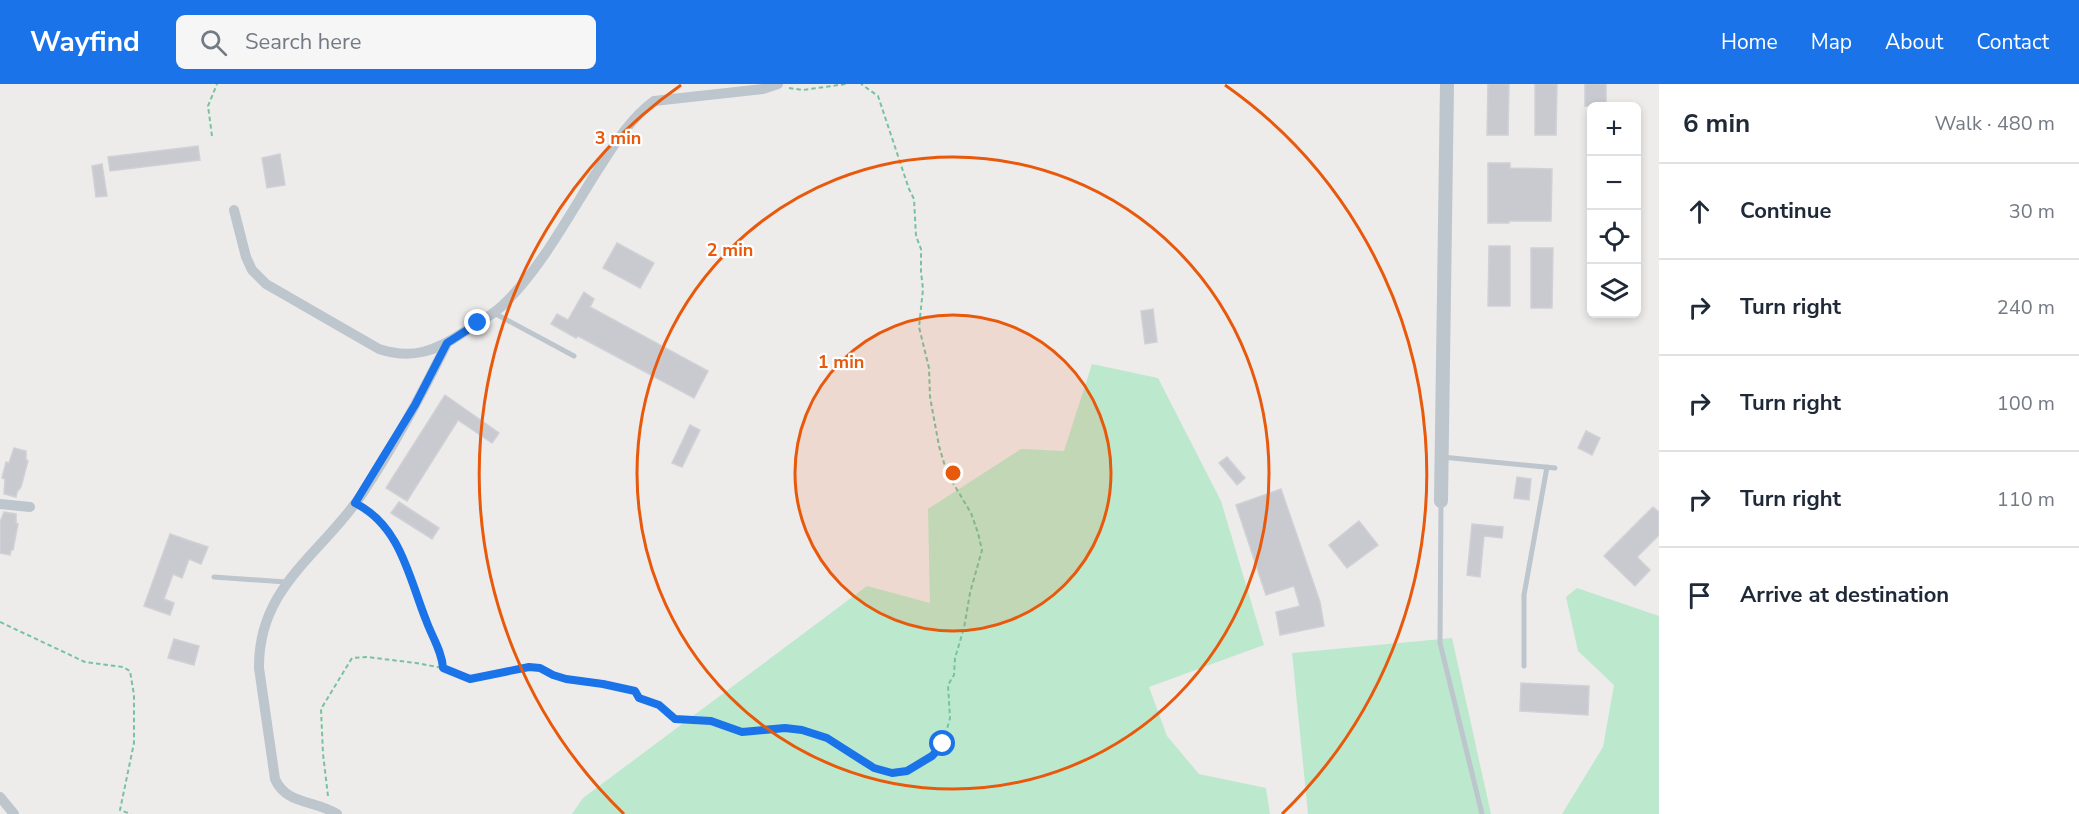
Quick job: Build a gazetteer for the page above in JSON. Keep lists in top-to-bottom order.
{
  "page": {
    "header": "Wayfind",
    "search": "Search here",
    "nav": [
      "Home",
      "Map",
      "About",
      "Contact"
    ],
    "heading": ["6 min", "Walk · 480 m"],
    "map_buttons": ["+", "−"],
    "list": [
      ["Continue", "30 m"],
      ["Turn right", "240 m"],
      ["Turn right", "100 m"],
      ["Turn right", "110 m"],
      "Arrive at destination"
    ]
  },
  "rings": ["3 min", "2 min", "1 min"]
}
